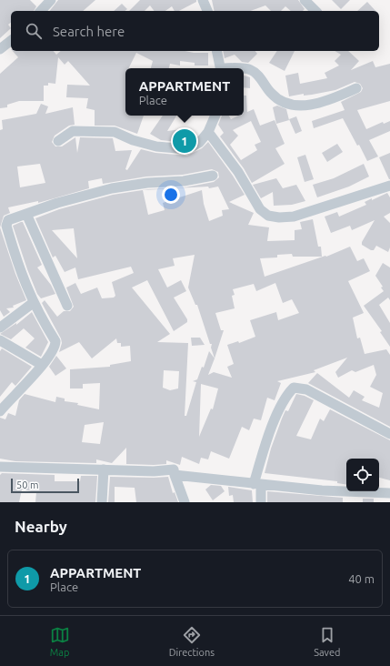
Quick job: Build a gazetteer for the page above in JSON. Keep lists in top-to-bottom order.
{
  "scale_bar": "50 m",
  "page": {
    "search": "Search here",
    "popup": ["APPARTMENT", "Place"],
    "pins": "1",
    "scale": "50 m",
    "heading": "Nearby",
    "list": [
      {
        "mark": "1",
        "name": "APPARTMENT",
        "note": "Place",
        "value": "40 m"
      }
    ],
    "nav": ["Map", "Directions", "Saved"]
  }
}
